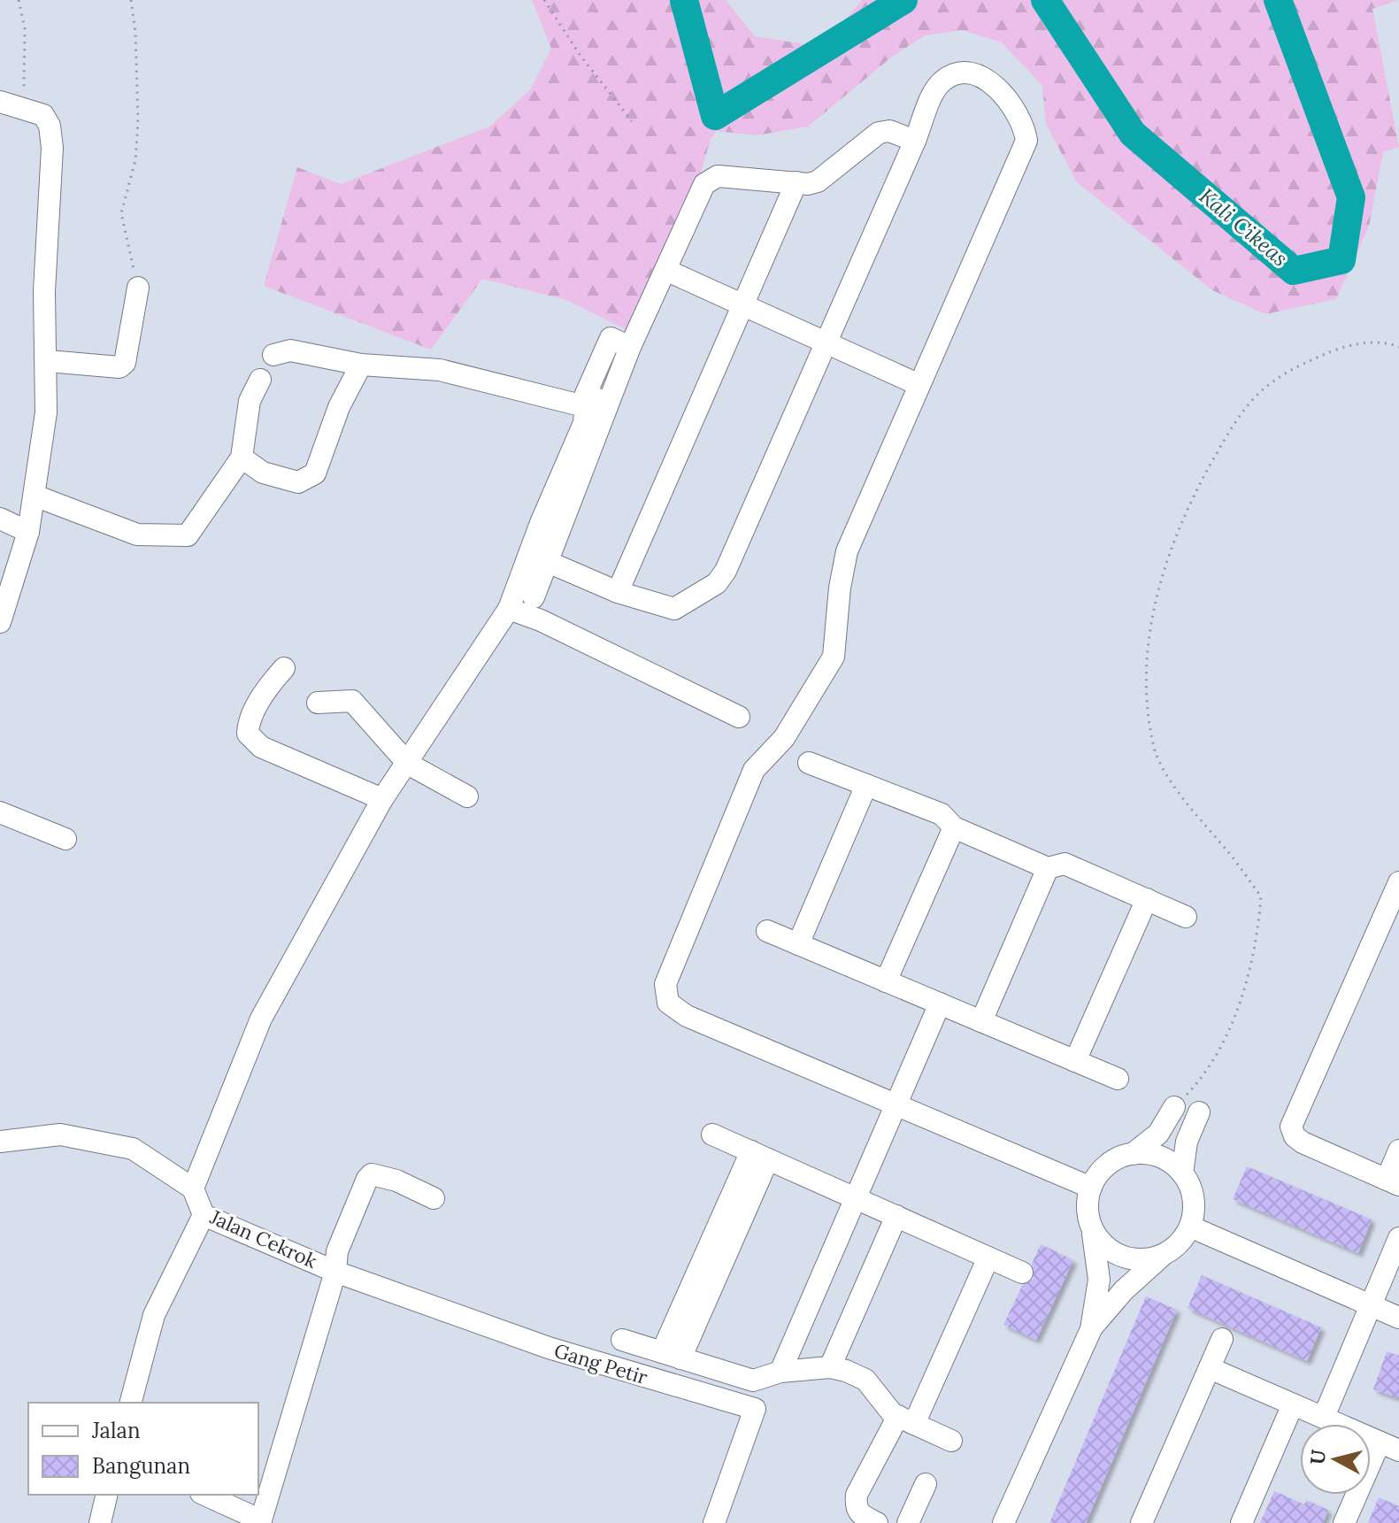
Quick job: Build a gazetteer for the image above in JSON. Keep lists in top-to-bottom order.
{
  "streets": {
    "street": ["Jalan Cekrok", "Gang Petir"]
  },
  "crossings": [
    ["Jalan Cekrok", "Gang Petir"]
  ],
  "water": ["Kali Cikeas"],
  "legend": ["Jalan", "Bangunan"],
  "north": "left"
}
